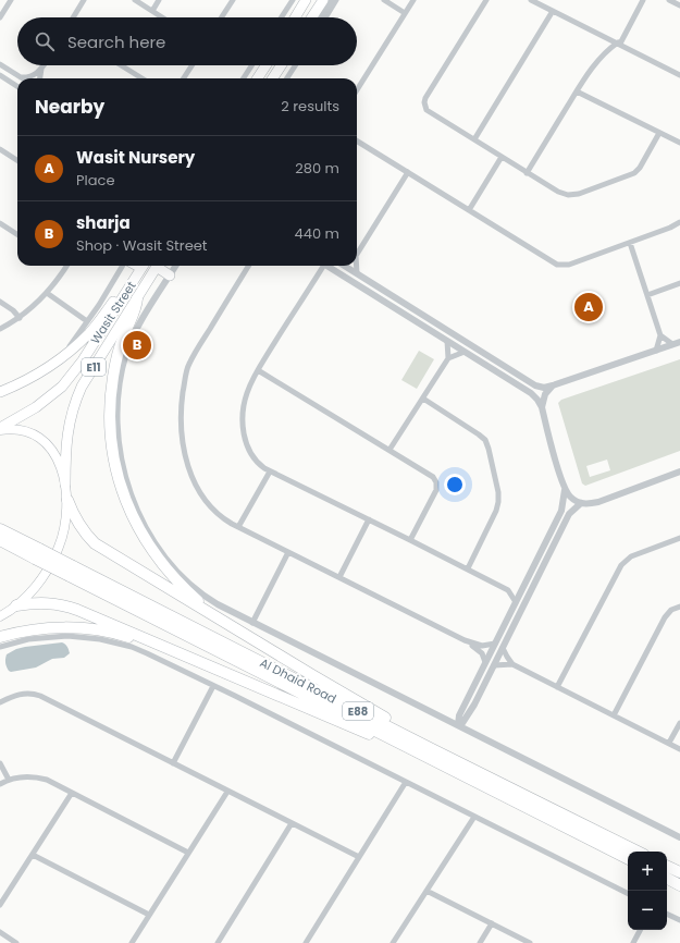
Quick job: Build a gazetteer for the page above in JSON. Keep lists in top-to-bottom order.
{
  "streets": {
    "highway": [
      "Wasit Street",
      "E11",
      "Al Dhaid Road",
      "E88"
    ]
  },
  "page": {
    "search": "Search here",
    "heading": ["Nearby", "2 results"],
    "list": [
      {
        "mark": "A",
        "name": "Wasit Nursery",
        "note": "Place",
        "value": "280 m"
      },
      {
        "mark": "B",
        "name": "sharja",
        "note": "Shop · Wasit Street",
        "value": "440 m"
      }
    ],
    "pins": ["A", "B"],
    "map_buttons": ["+", "−"]
  }
}
